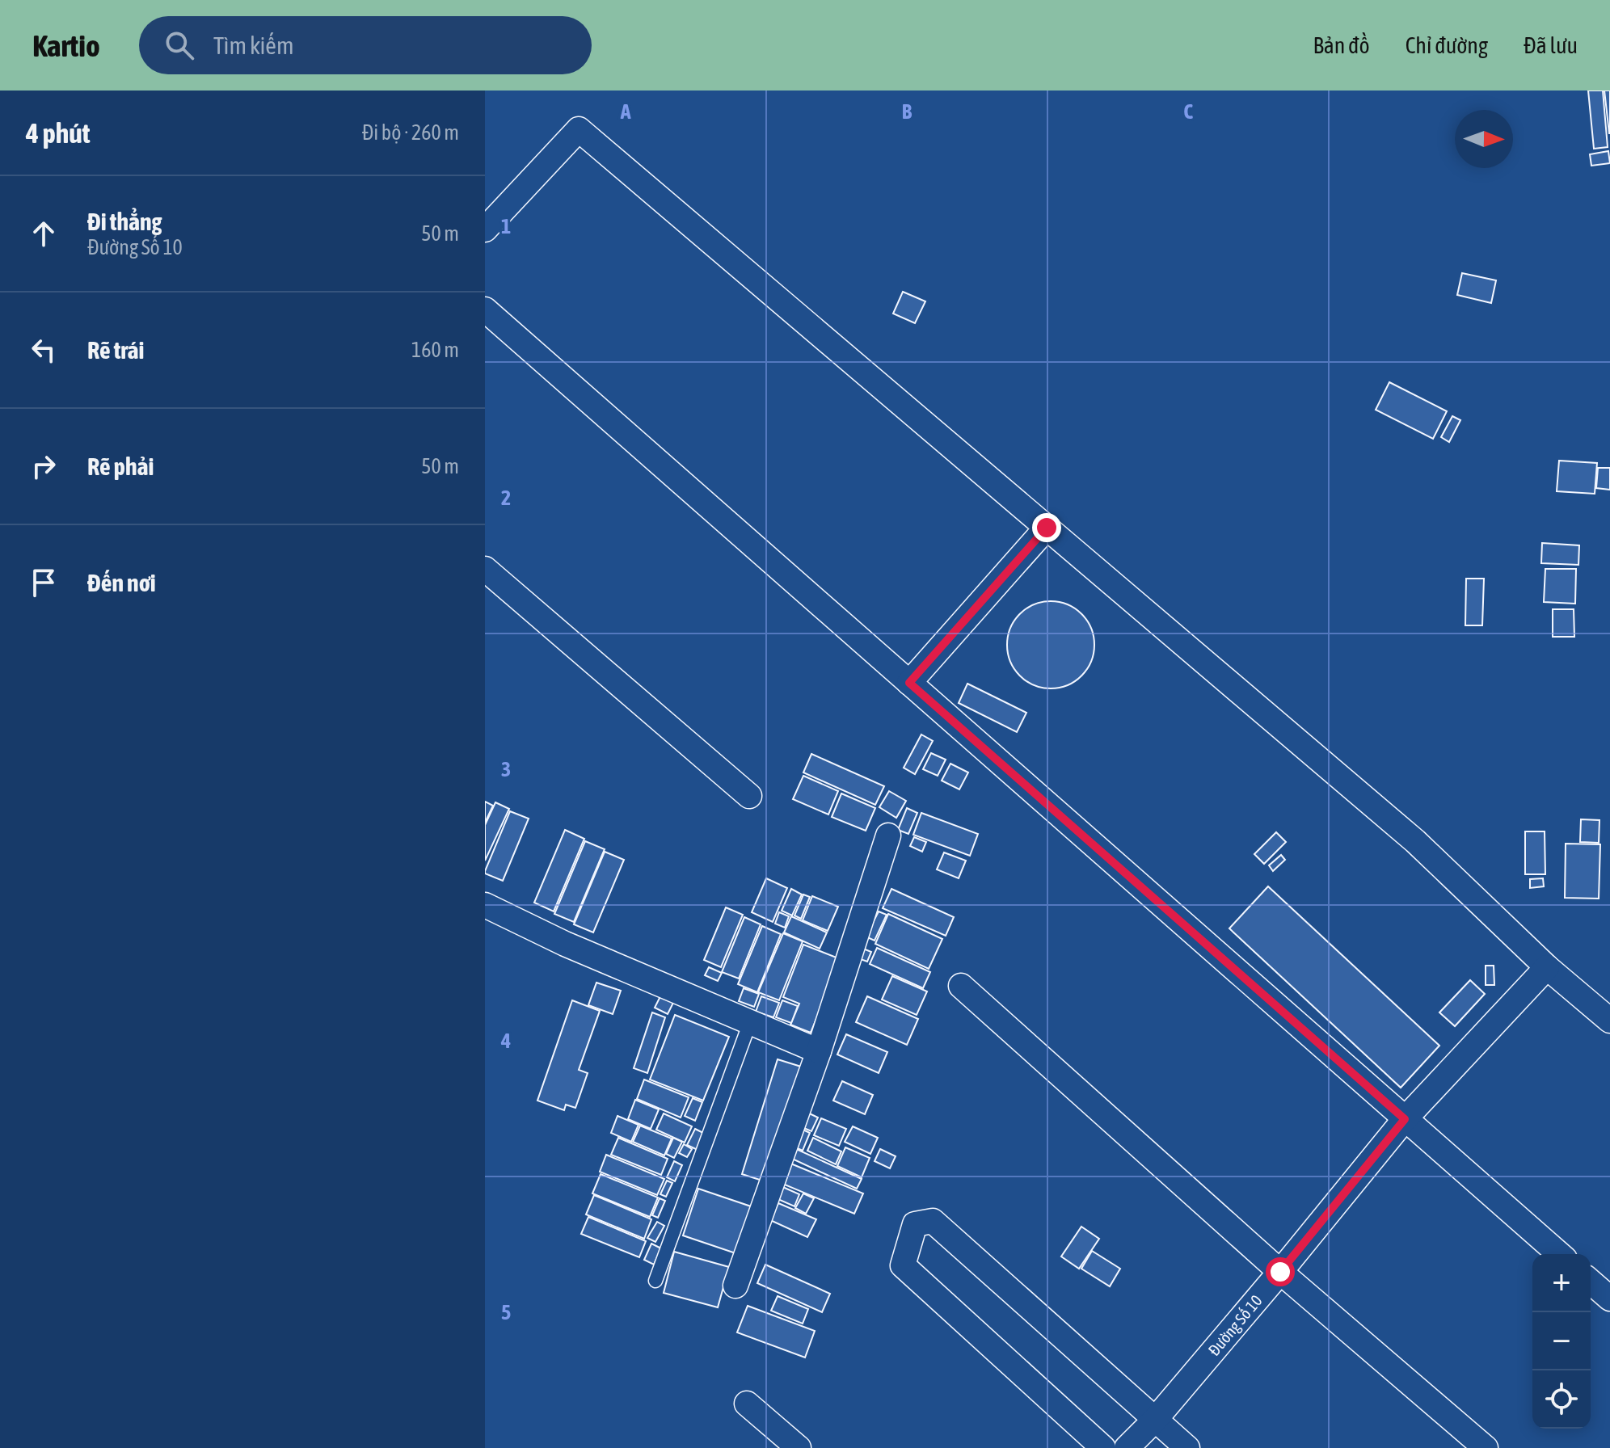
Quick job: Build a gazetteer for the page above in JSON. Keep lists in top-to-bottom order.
{
  "streets": {
    "street": ["Đường Số 10"]
  },
  "north": "right",
  "page": {
    "header": "Kartio",
    "search": "Tìm kiếm",
    "nav": ["Bản đồ", "Chỉ đường", "Đã lưu"],
    "heading": ["4 phút", "Đi bộ · 260 m"],
    "list": [
      ["Đi thẳng", "Đường Số 10", "50 m"],
      ["Rẽ trái", "160 m"],
      ["Rẽ phải", "50 m"],
      "Đến nơi"
    ],
    "map_buttons": ["+", "−"]
  },
  "grid": {
    "columns": ["A", "B", "C"],
    "rows": [
      "1",
      "2",
      "3",
      "4",
      "5"
    ]
  }
}
